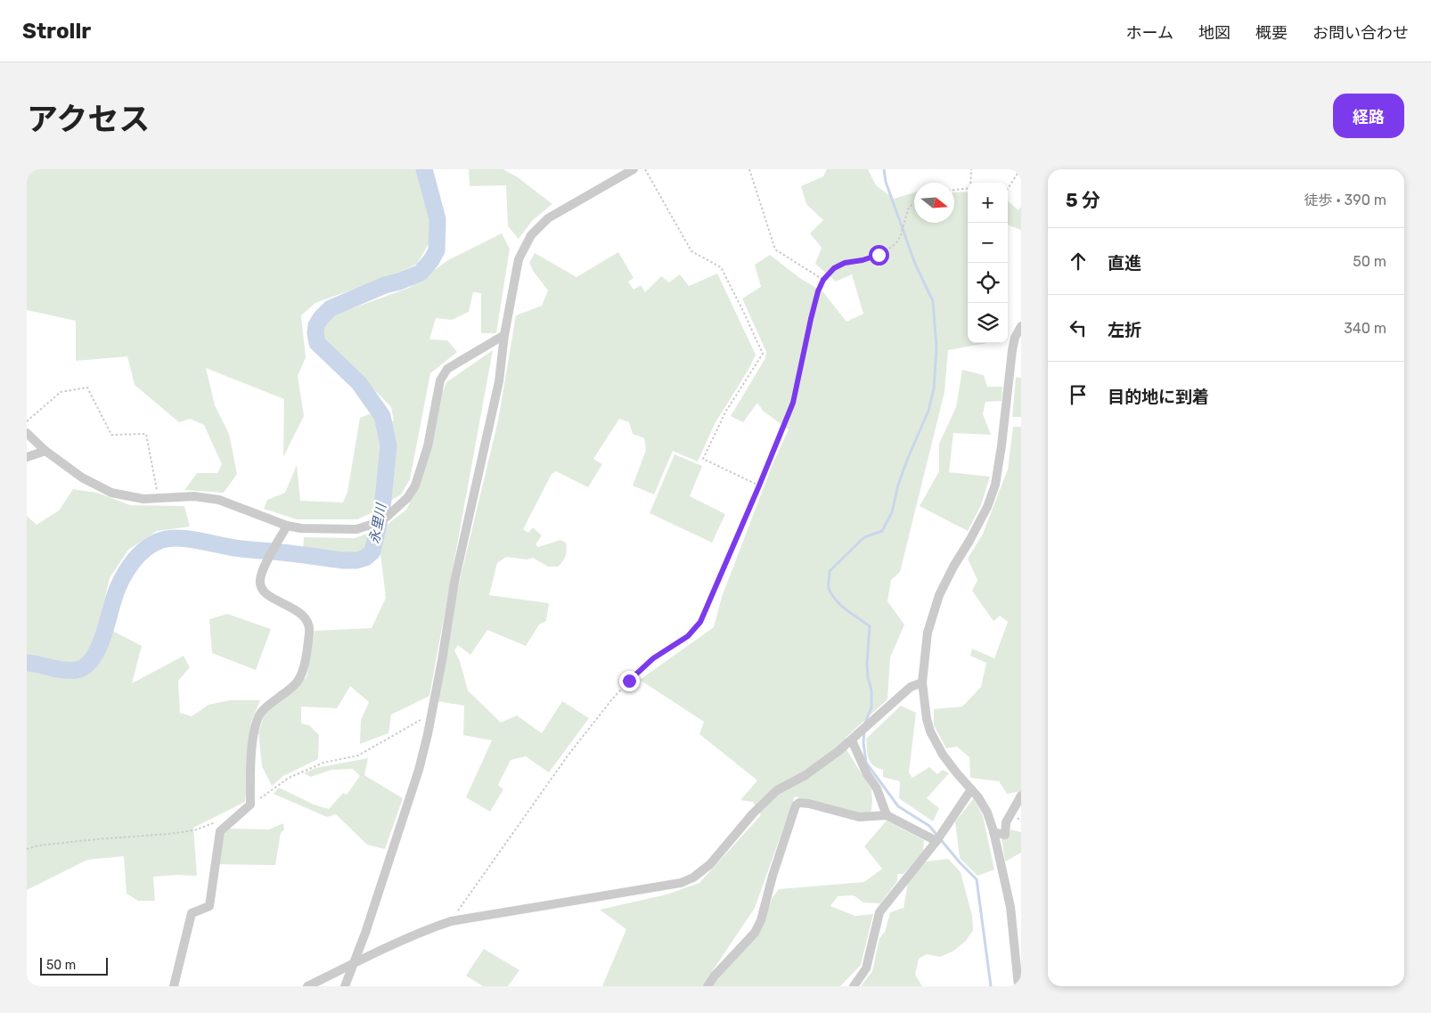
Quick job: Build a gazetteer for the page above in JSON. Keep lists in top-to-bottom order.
{
  "water": ["永里川"],
  "scale_bar": "50 m",
  "north": "right",
  "page": {
    "header": "Strollr",
    "nav": [
      "ホーム",
      "地図",
      "概要",
      "お問い合わせ"
    ],
    "title": "アクセス",
    "buttons": "経路",
    "heading": ["5 分", "徒歩 · 390 m"],
    "map_buttons": ["+", "−"],
    "list": [
      ["直進", "50 m"],
      ["左折", "340 m"],
      "目的地に到着"
    ],
    "scale": "50 m"
  }
}
